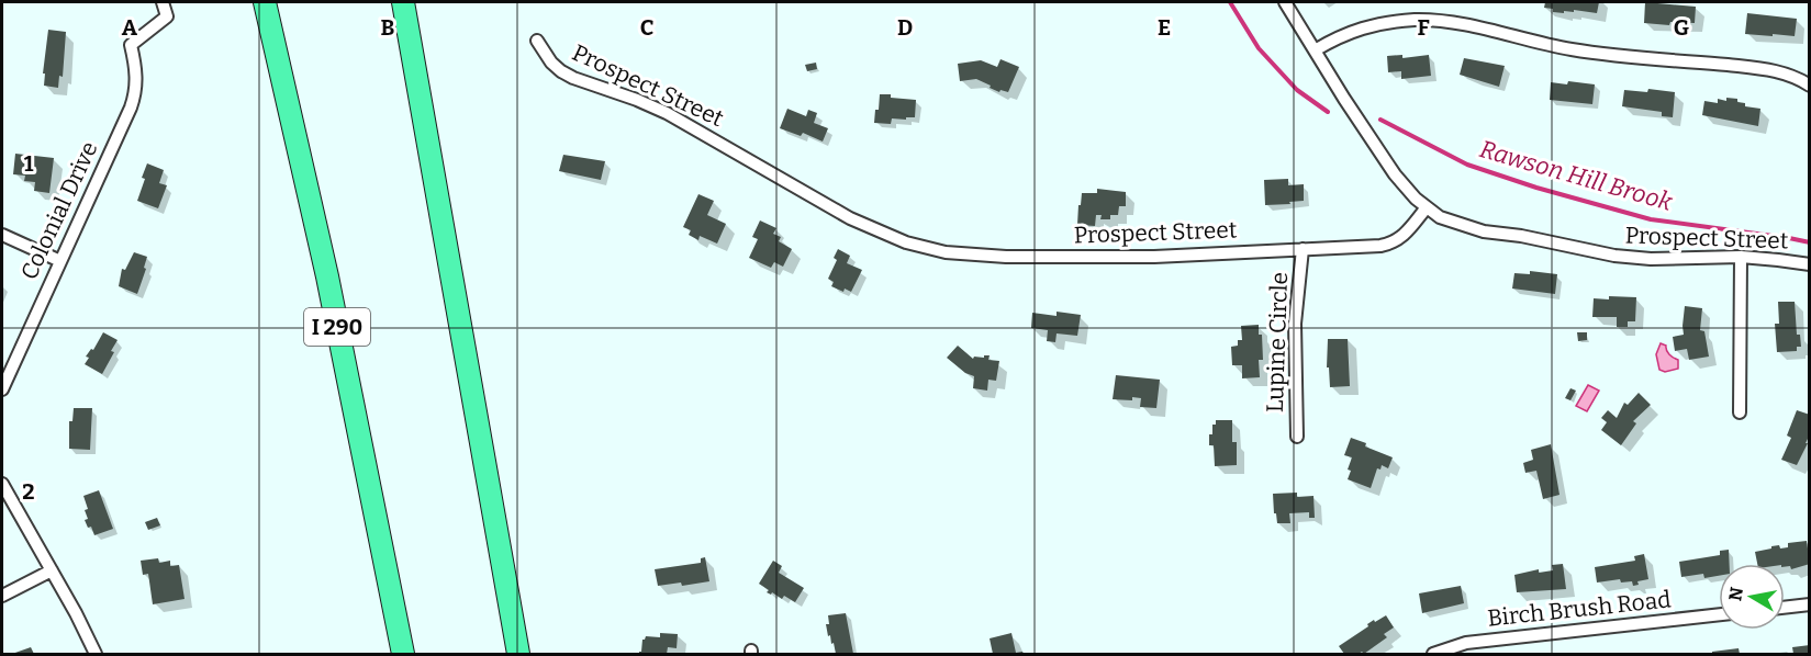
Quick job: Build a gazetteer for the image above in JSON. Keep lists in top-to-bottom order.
{
  "streets": {
    "highway": ["I 290"],
    "street": [
      "Prospect Street",
      "Colonial Drive",
      "Lupine Circle",
      "Birch Brush Road"
    ]
  },
  "crossings": [
    ["Prospect Street", "Lupine Circle"]
  ],
  "water": ["Rawson Hill Brook"],
  "north": "left",
  "grid": {
    "columns": [
      "A",
      "B",
      "C",
      "D",
      "E",
      "F",
      "G"
    ],
    "rows": ["1", "2"]
  }
}
